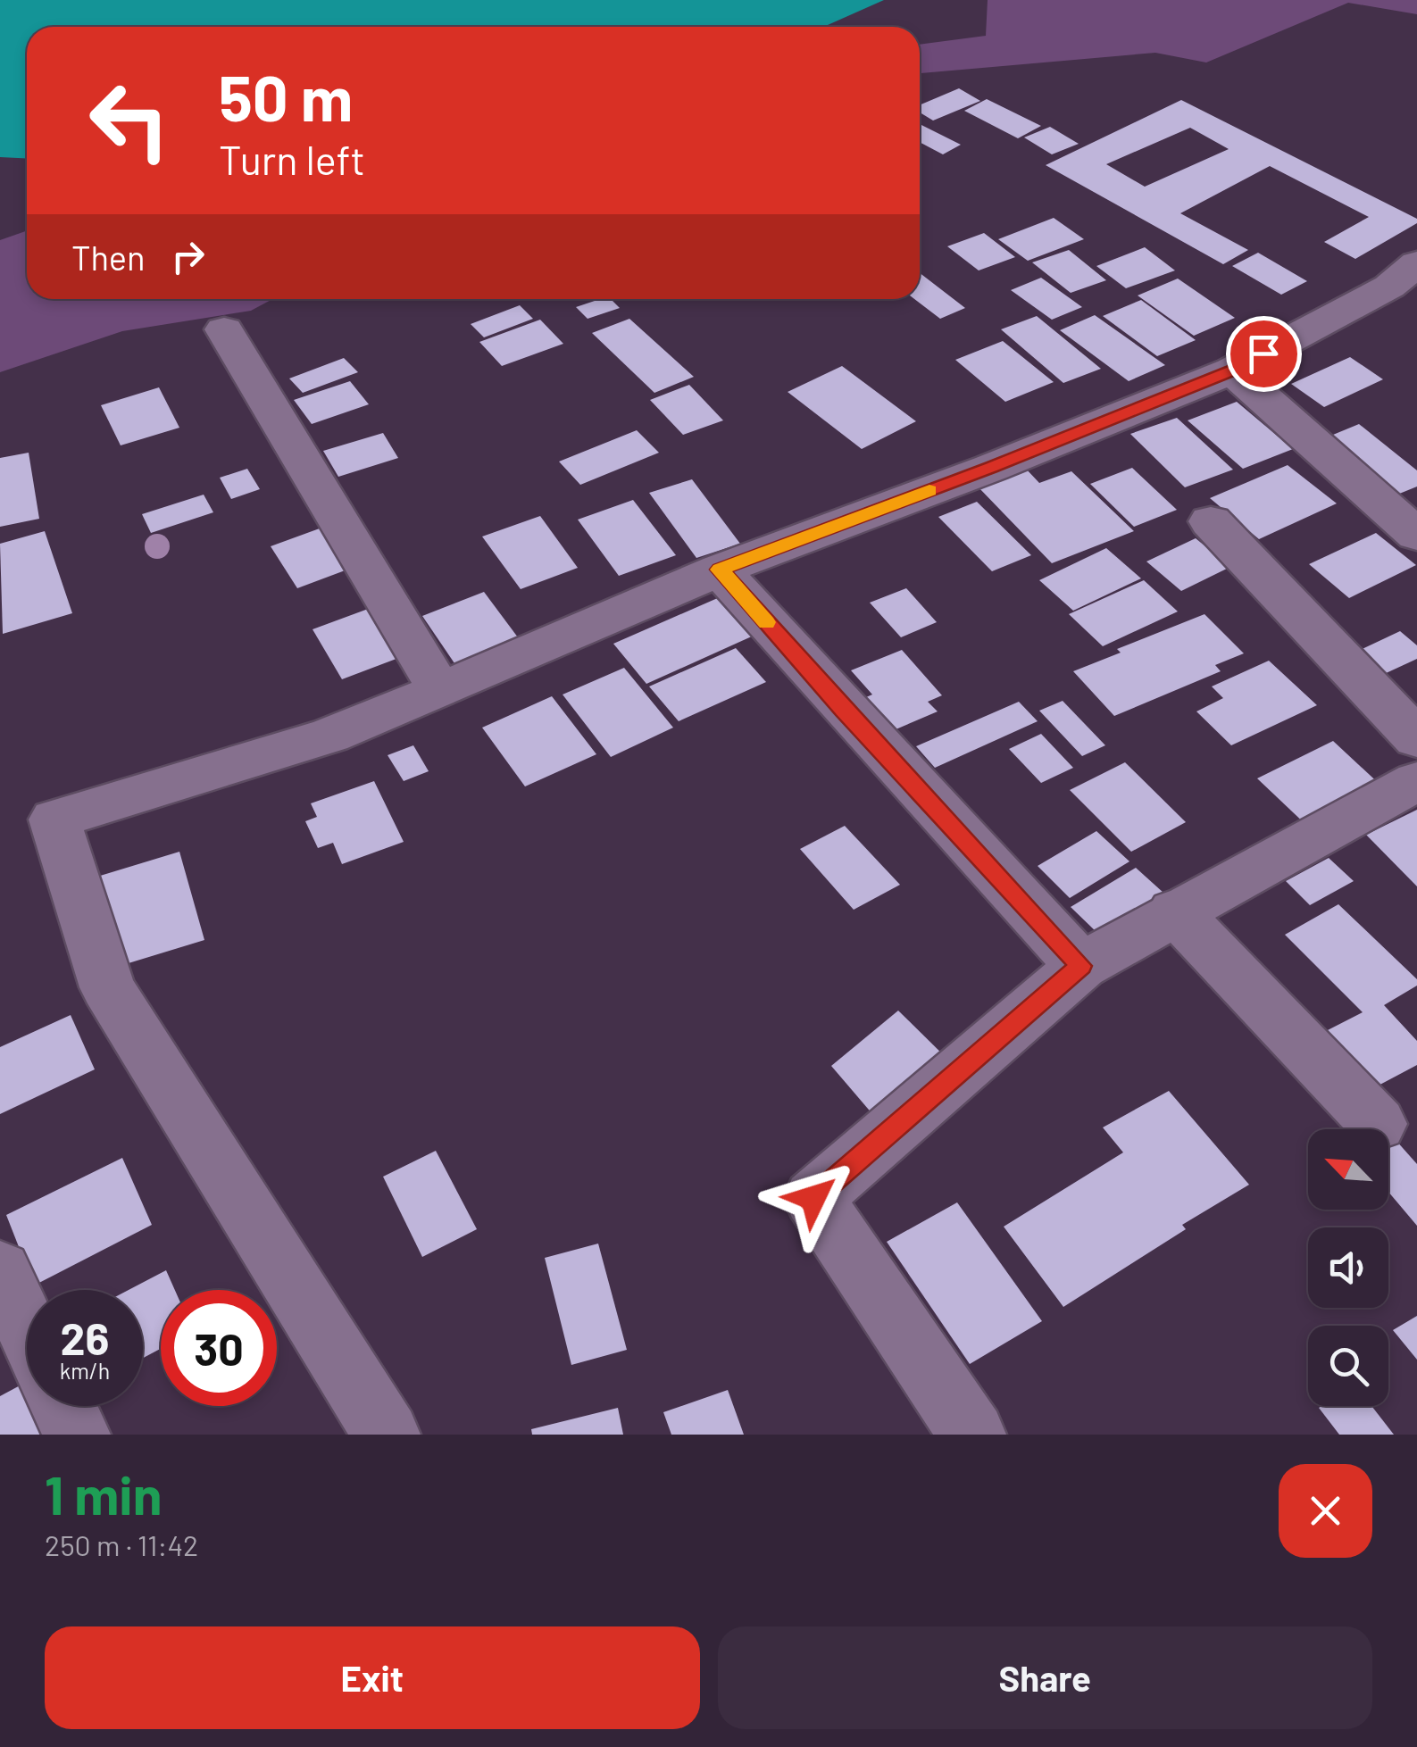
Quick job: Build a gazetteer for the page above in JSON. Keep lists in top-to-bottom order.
{
  "north": "top left",
  "page": {
    "turn": ["50 m", "Turn left"],
    "then": "Then",
    "speed": "26 km/h",
    "limit": "30",
    "heading": ["1 min", "250 m · 11:42"],
    "buttons": ["Exit", "Share"]
  }
}
